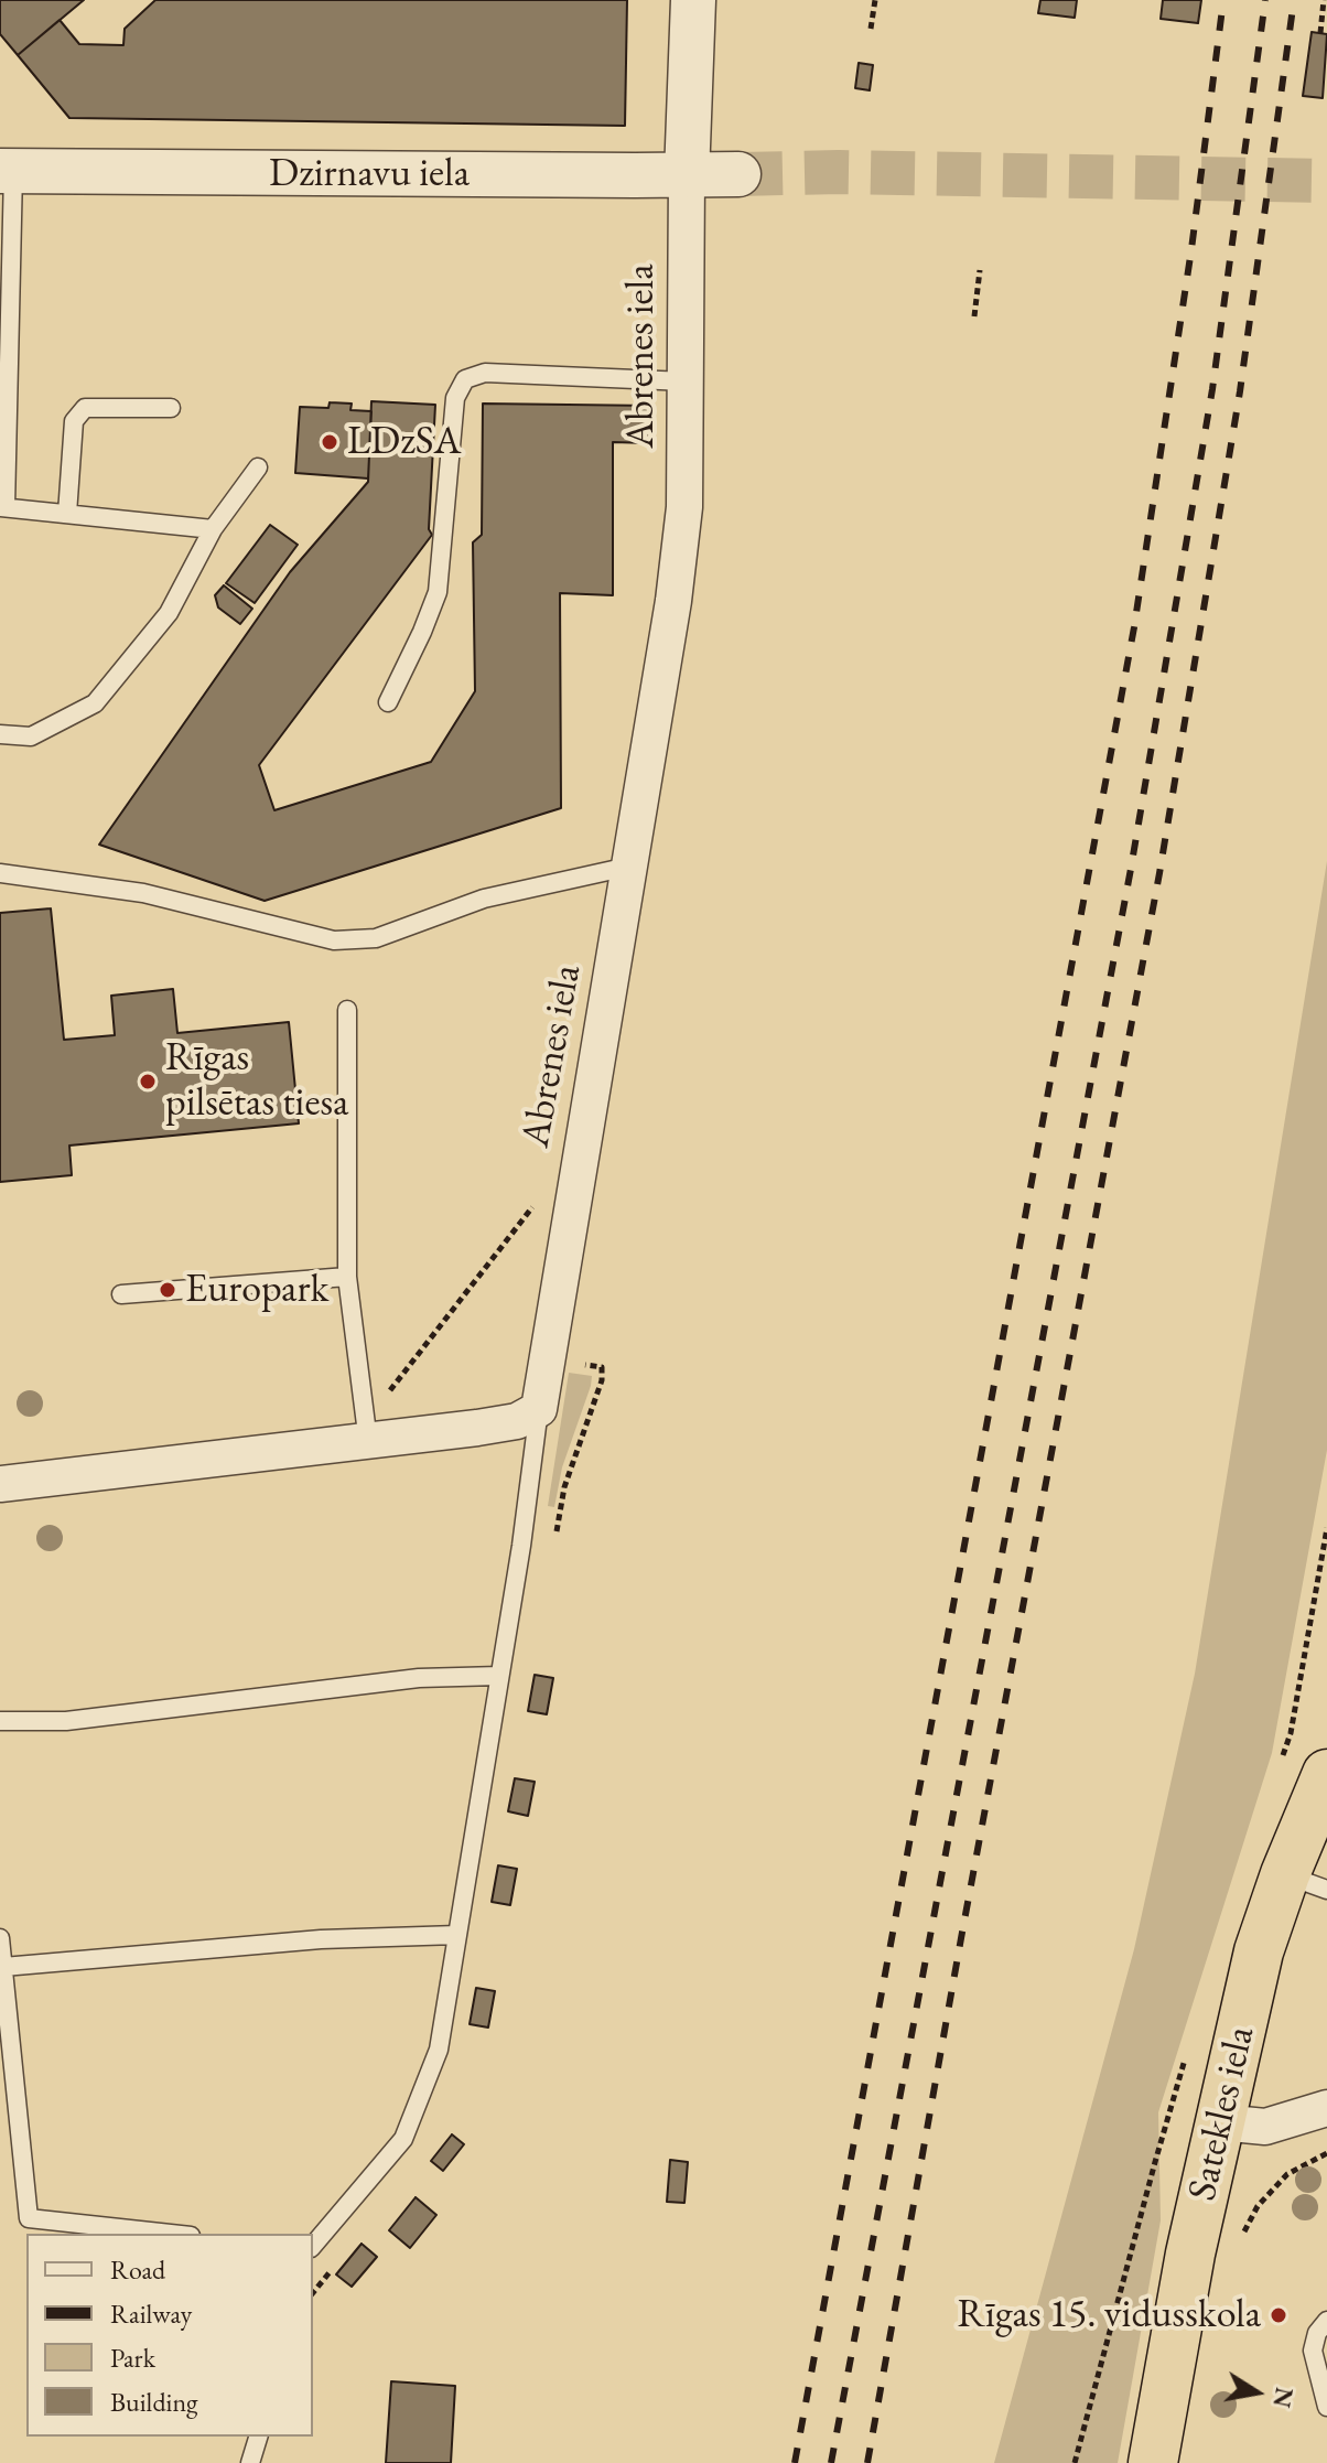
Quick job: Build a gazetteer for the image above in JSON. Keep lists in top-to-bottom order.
{
  "streets": {
    "highway": ["Satekles iela"],
    "street": ["Dzirnavu iela", "Abrenes iela"]
  },
  "crossings": [
    ["Dzirnavu iela", "Abrenes iela"]
  ],
  "places": [
    "LDzSA",
    "Rīgas pilsētas tiesa",
    "Europark",
    "Rīgas 15. vidusskola"
  ],
  "legend": [
    "Road",
    "Railway",
    "Park",
    "Building"
  ],
  "north": "right"
}
